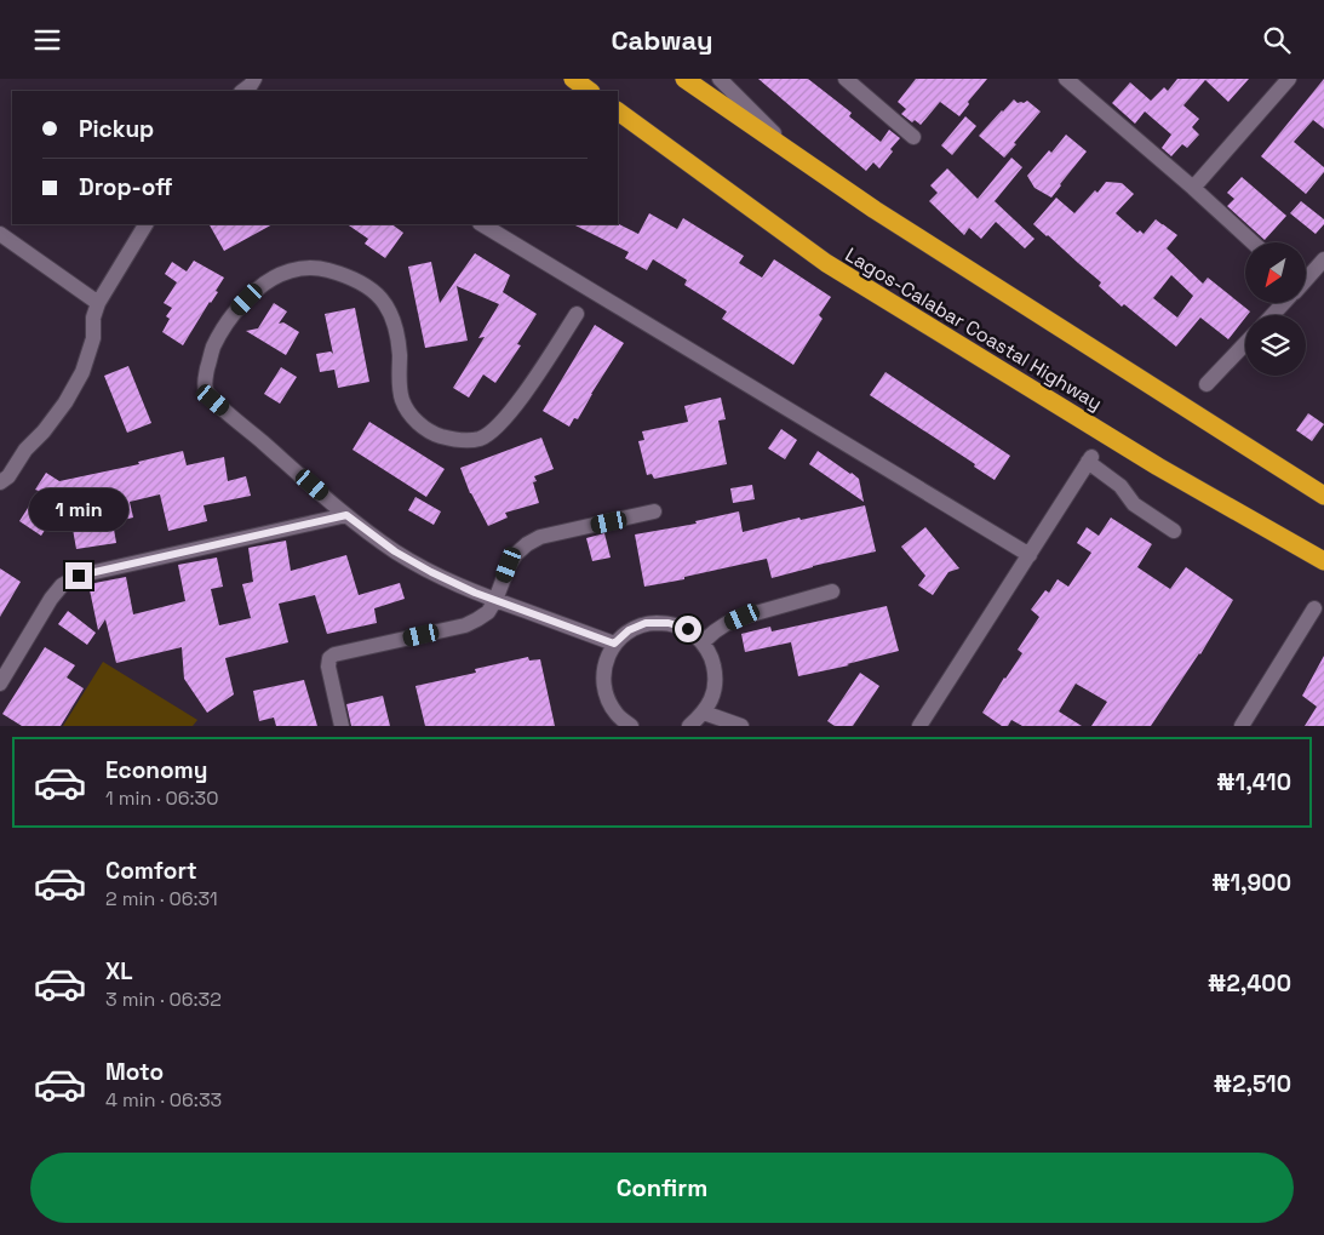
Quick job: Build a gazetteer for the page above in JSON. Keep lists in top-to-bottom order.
{
  "streets": {
    "highway": ["Lagos-Calabar Coastal Highway"]
  },
  "north": "bottom left",
  "page": {
    "header": "Cabway",
    "banner": ["Pickup", "Drop-off"],
    "bubble": "1 min",
    "list": [
      {
        "name": "Economy",
        "note": "1 min · 06:30",
        "value": "₦1,410"
      },
      {
        "name": "Comfort",
        "note": "2 min · 06:31",
        "value": "₦1,900"
      },
      {
        "name": "XL",
        "note": "3 min · 06:32",
        "value": "₦2,400"
      },
      {
        "name": "Moto",
        "note": "4 min · 06:33",
        "value": "₦2,510"
      }
    ],
    "buttons": "Confirm"
  }
}
